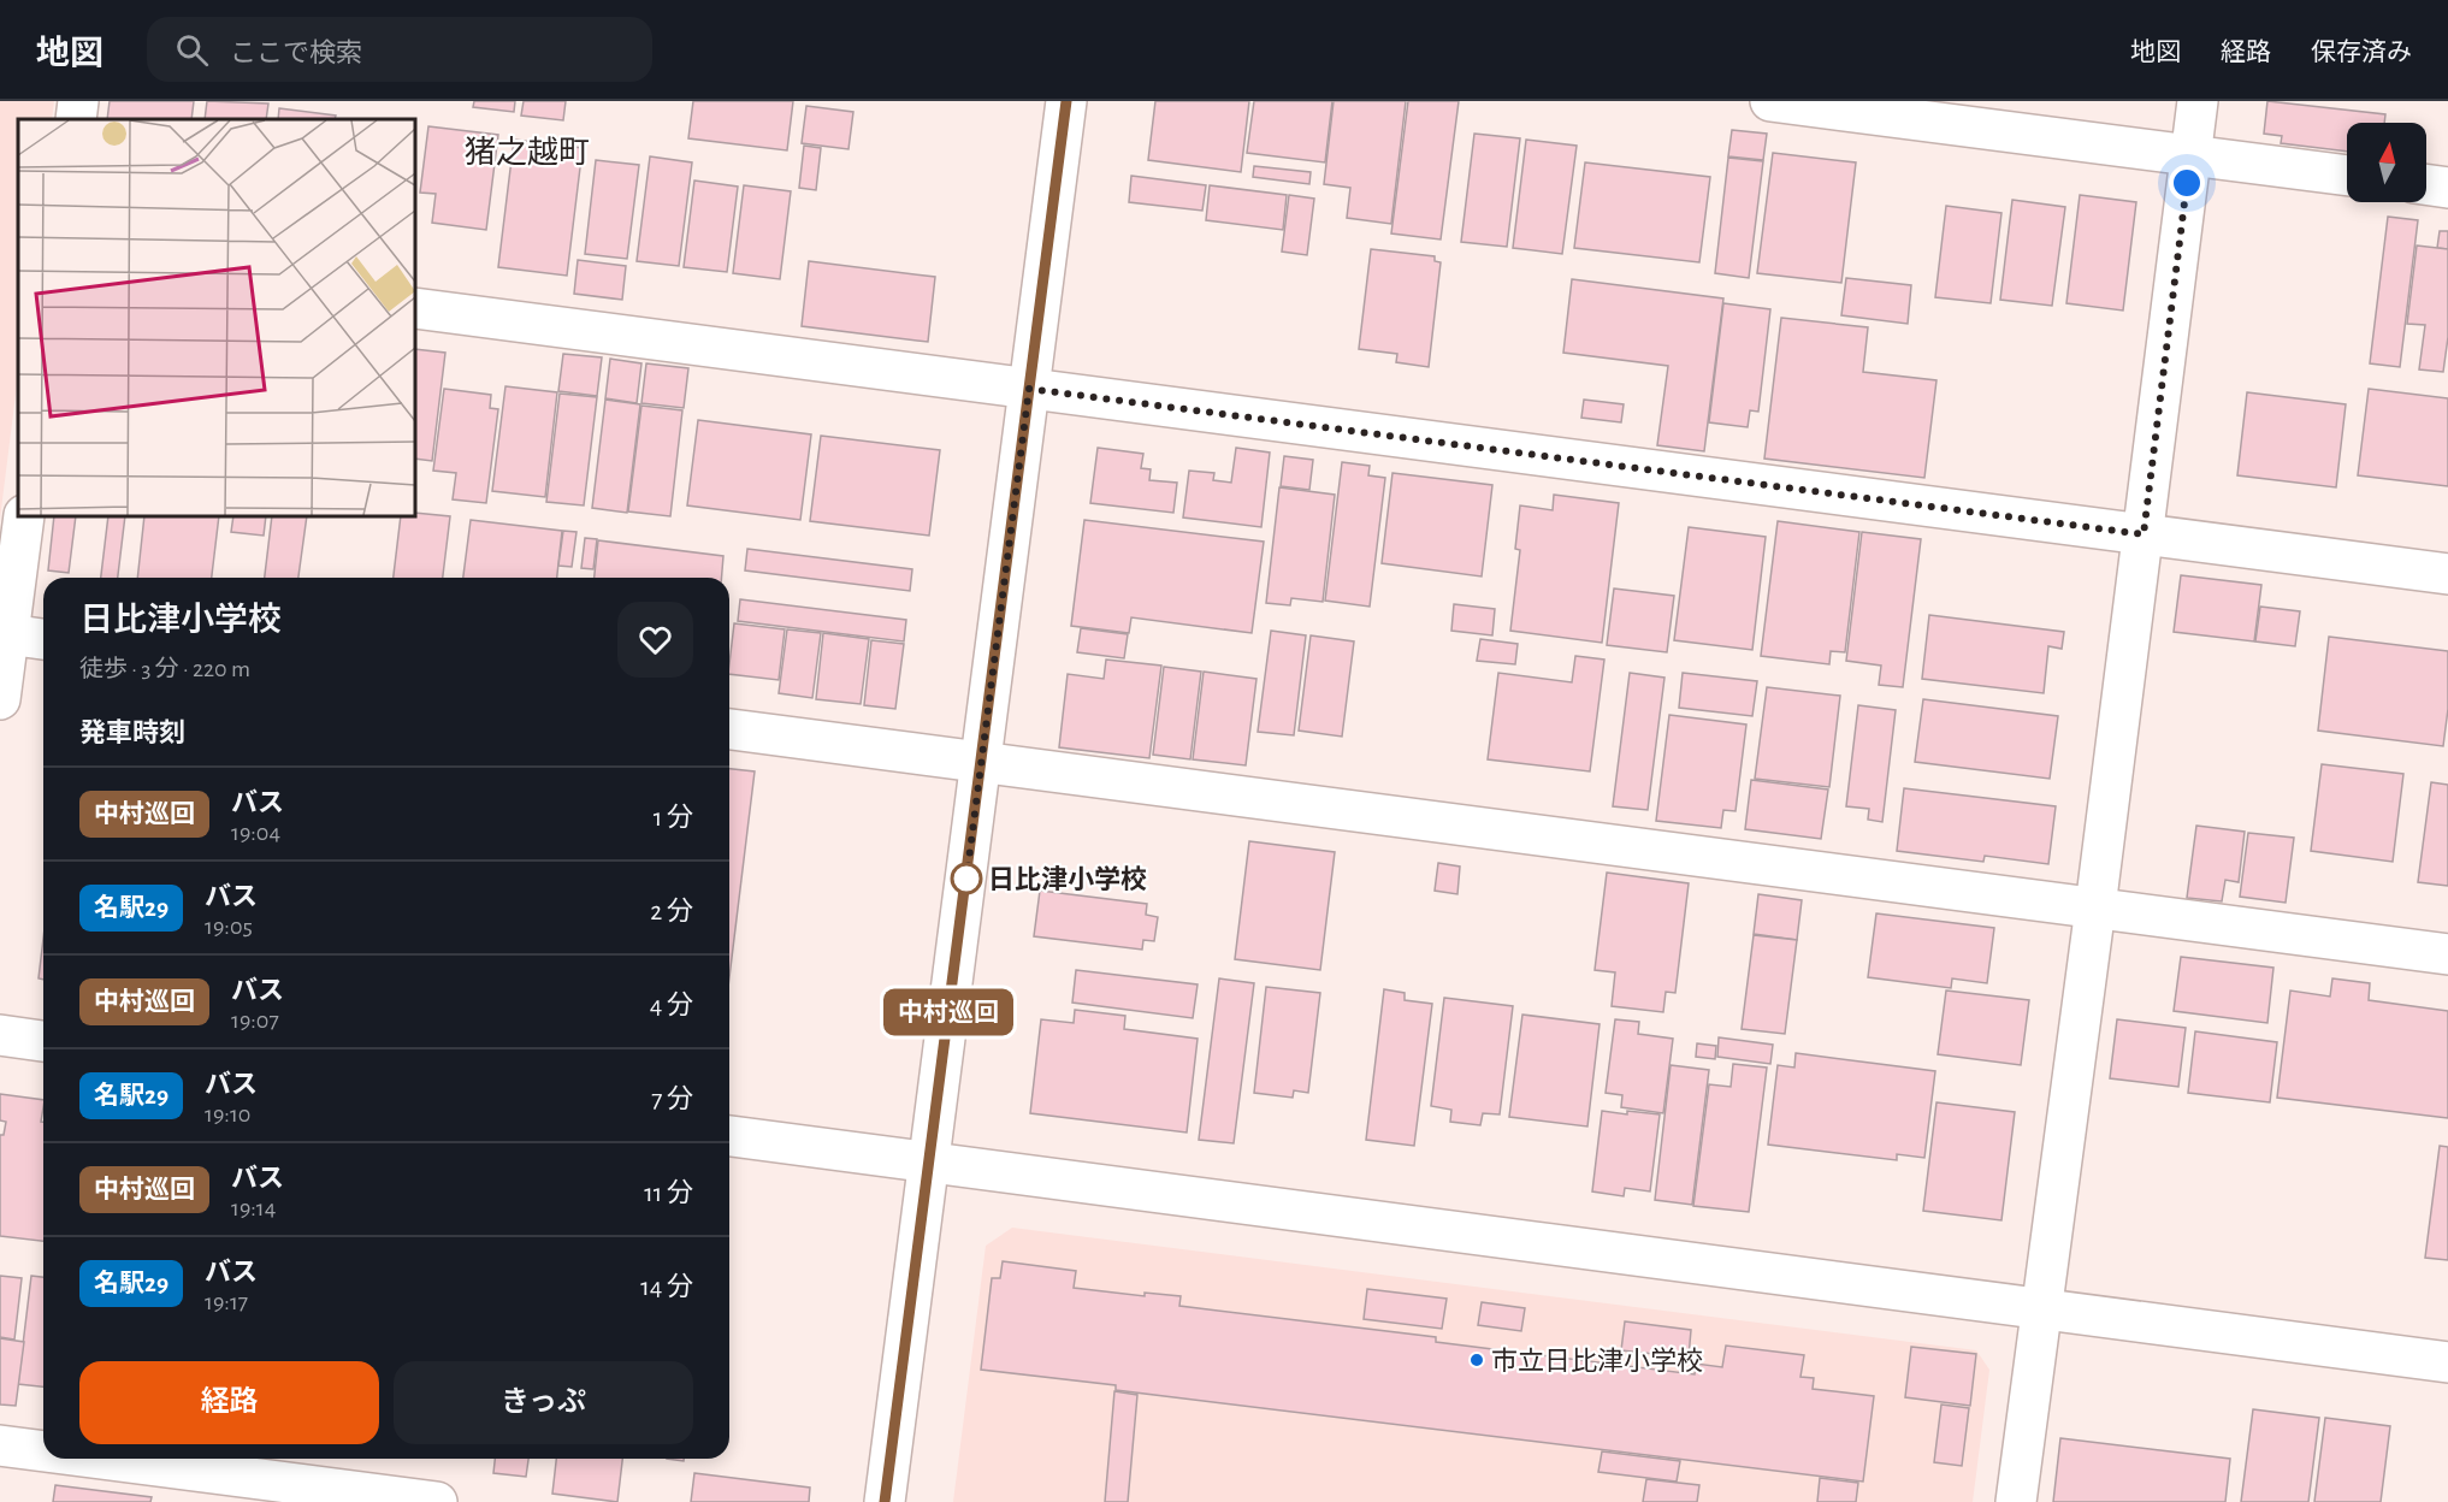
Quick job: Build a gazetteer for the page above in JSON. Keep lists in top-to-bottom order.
{
  "districts": ["猪之越町"],
  "places": ["日比津小学校", "市立日比津小学校"],
  "lines": ["bus line 中村巡回"],
  "north": "top",
  "page": {
    "header": "地図",
    "search": "ここで検索",
    "nav": ["地図", "経路", "保存済み"],
    "on_map": "中村巡回",
    "heading": [
      ["日比津小学校", "徒歩 · 3 分 · 220 m"],
      "発車時刻"
    ],
    "list": [
      {
        "mark": "中村巡回",
        "name": "バス",
        "note": "19:04",
        "value": "1 分"
      },
      {
        "mark": "名駅29",
        "name": "バス",
        "note": "19:05",
        "value": "2 分"
      },
      {
        "mark": "中村巡回",
        "name": "バス",
        "note": "19:07",
        "value": "4 分"
      },
      {
        "mark": "名駅29",
        "name": "バス",
        "note": "19:10",
        "value": "7 分"
      },
      {
        "mark": "中村巡回",
        "name": "バス",
        "note": "19:14",
        "value": "11 分"
      },
      {
        "mark": "名駅29",
        "name": "バス",
        "note": "19:17",
        "value": "14 分"
      }
    ],
    "buttons": ["経路", "きっぷ"]
  }
}
